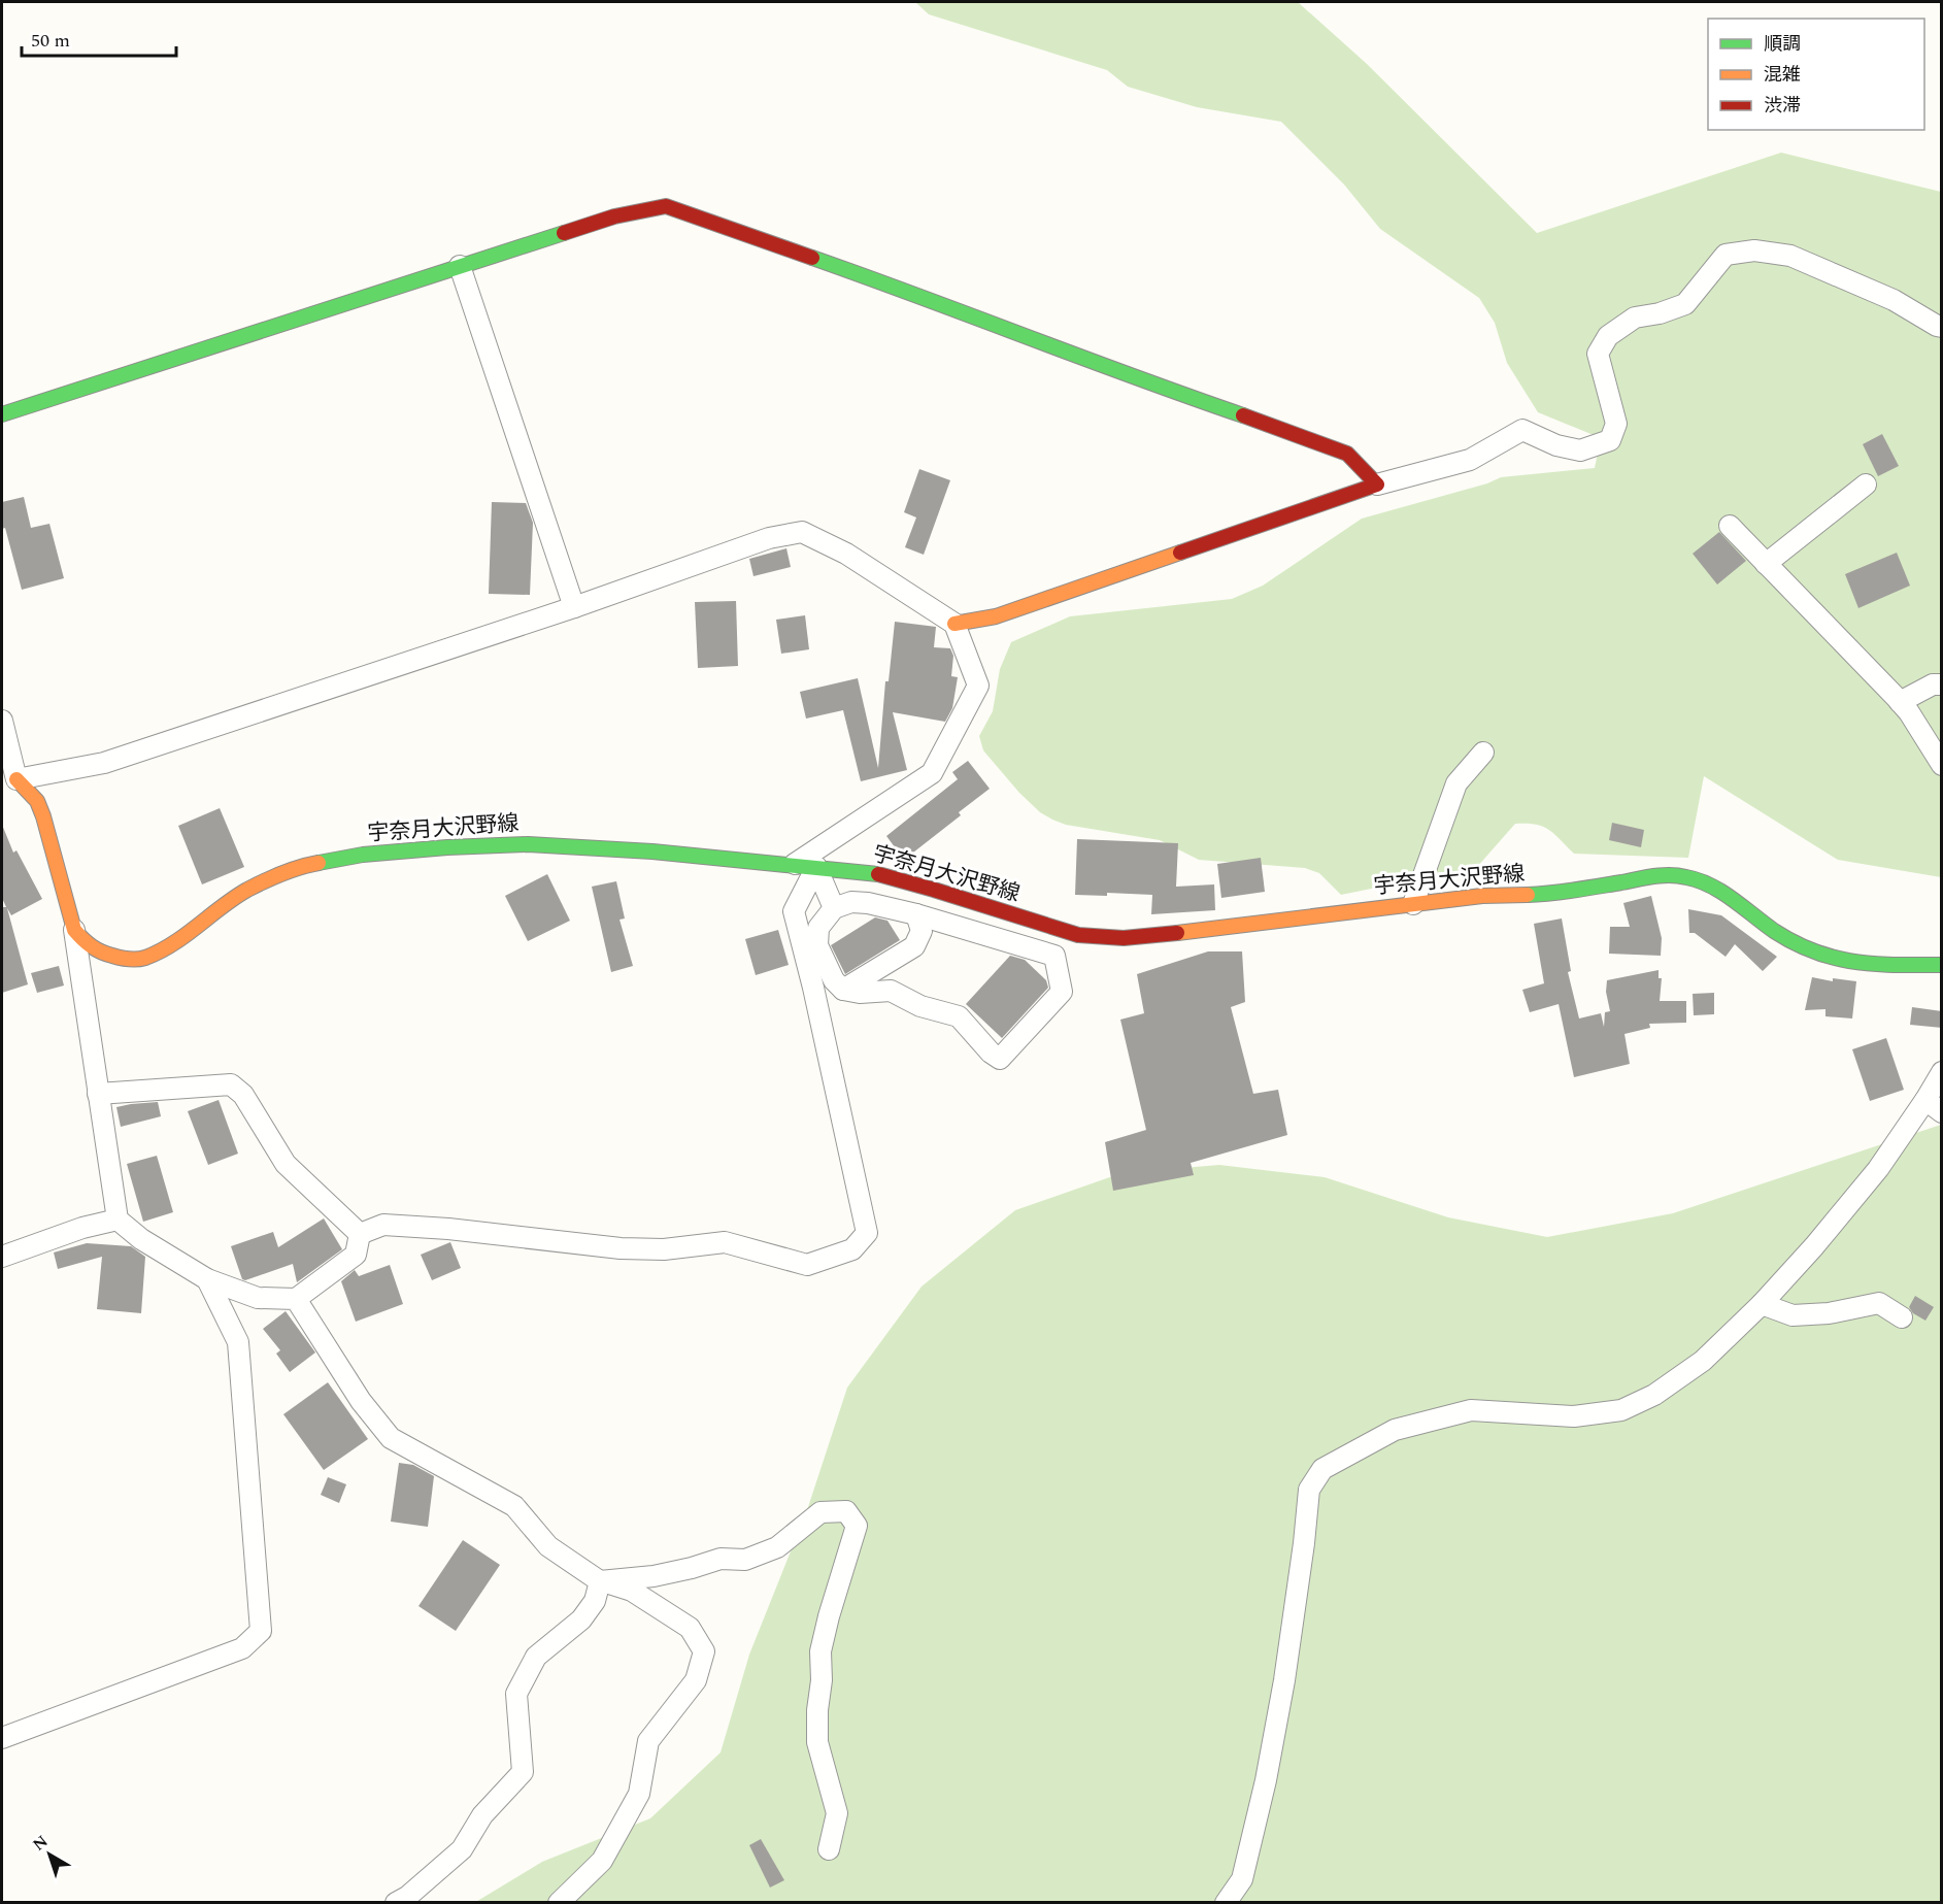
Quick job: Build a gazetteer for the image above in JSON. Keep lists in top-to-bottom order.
{
  "streets": {
    "main road": ["宇奈月大沢野線"]
  },
  "legend": ["順調", "混雑", "渋滞"],
  "scale_bar": "50 m",
  "north": "top left"
}
